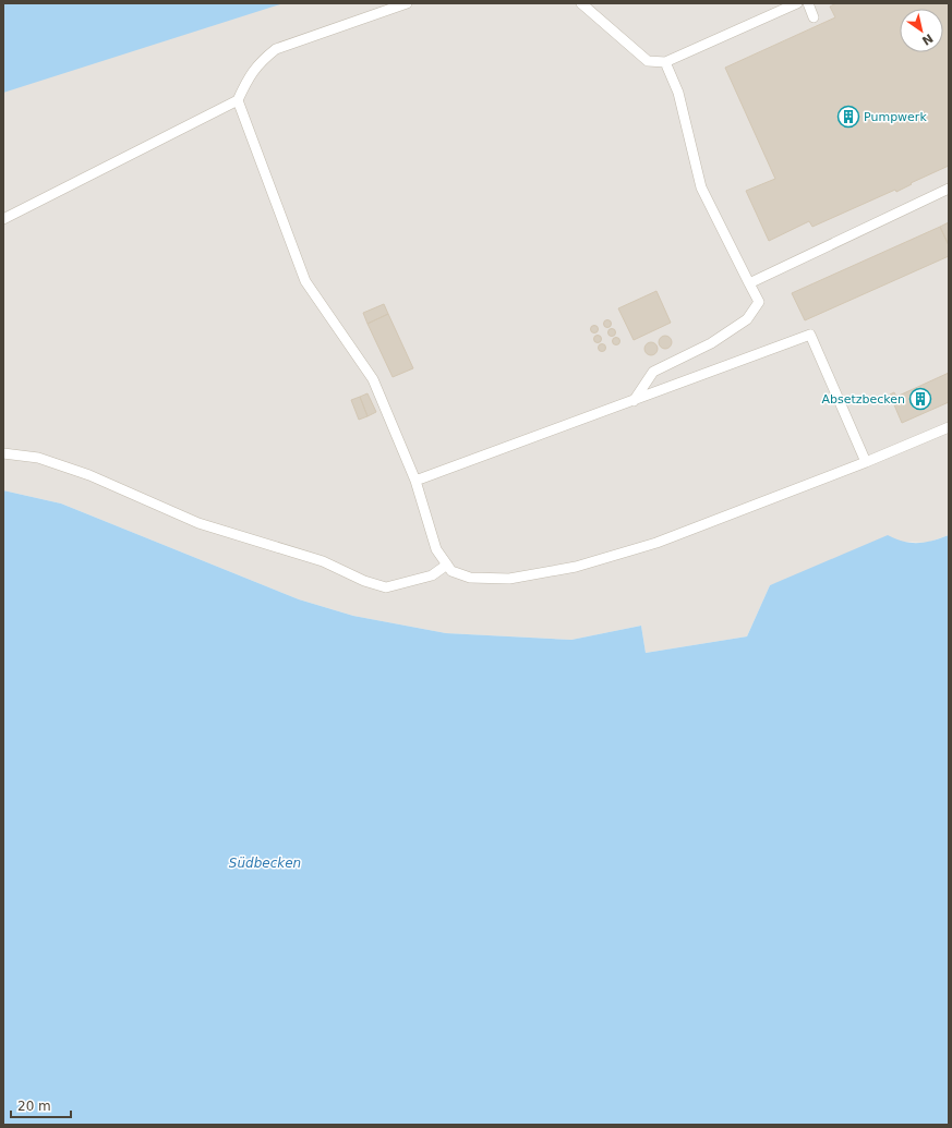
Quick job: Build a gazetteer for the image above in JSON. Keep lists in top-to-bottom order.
{
  "water": ["Südbecken"],
  "places": {
    "building": ["Pumpwerk", "Absetzbecken"]
  },
  "scale_bar": "20 m",
  "north": "bottom right"
}
